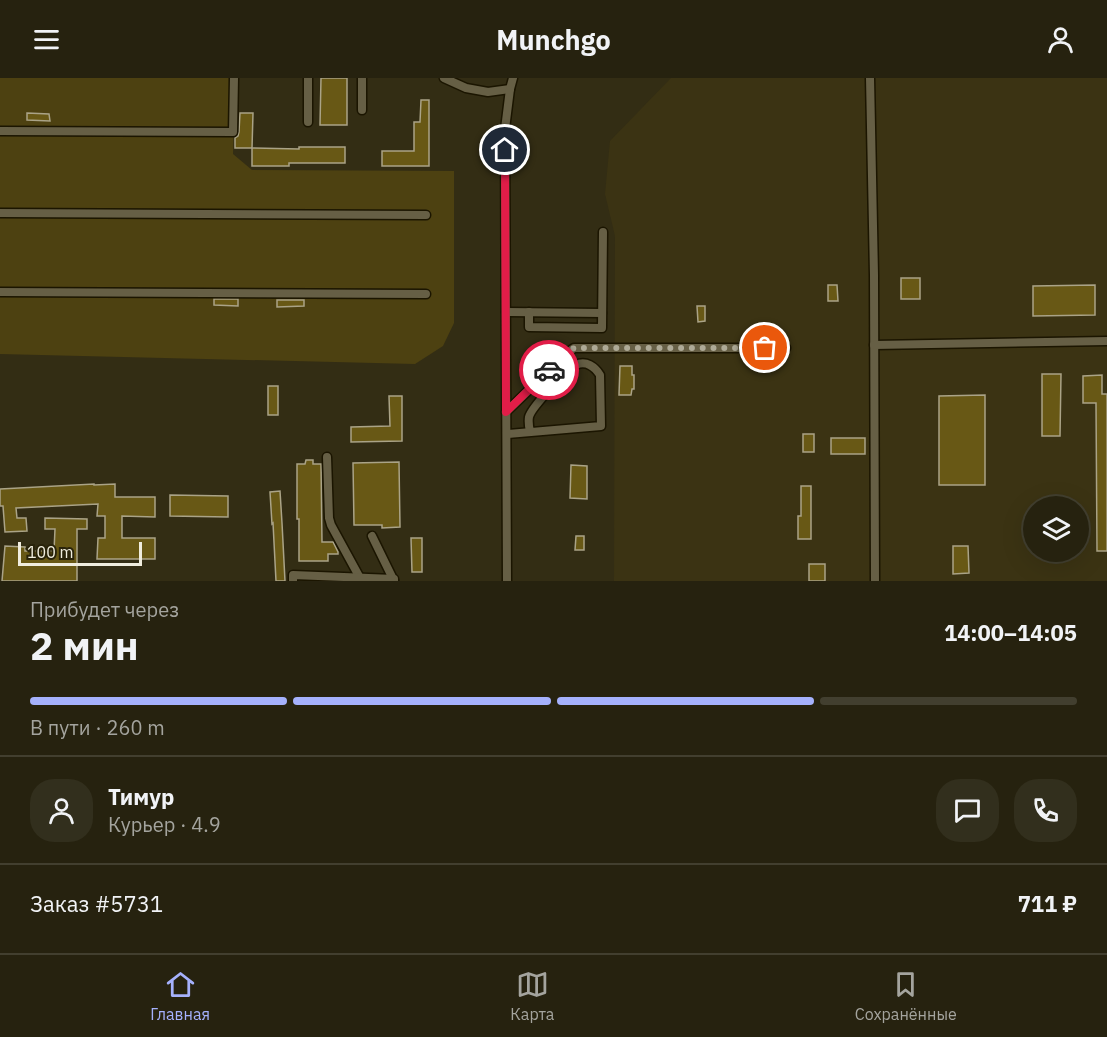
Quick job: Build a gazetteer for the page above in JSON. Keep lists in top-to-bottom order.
{
  "scale_bar": "100 m",
  "page": {
    "header": "Munchgo",
    "scale": "100 m",
    "heading": ["2 мин", "Прибудет через", "14:00–14:05"],
    "panel": [
      "Тимур",
      "Курьер · 4.9",
      "Заказ #5731",
      "711 ₽"
    ],
    "bar": "В пути · 260 m",
    "tabs": ["Главная", "Карта", "Сохранённые"]
  }
}
